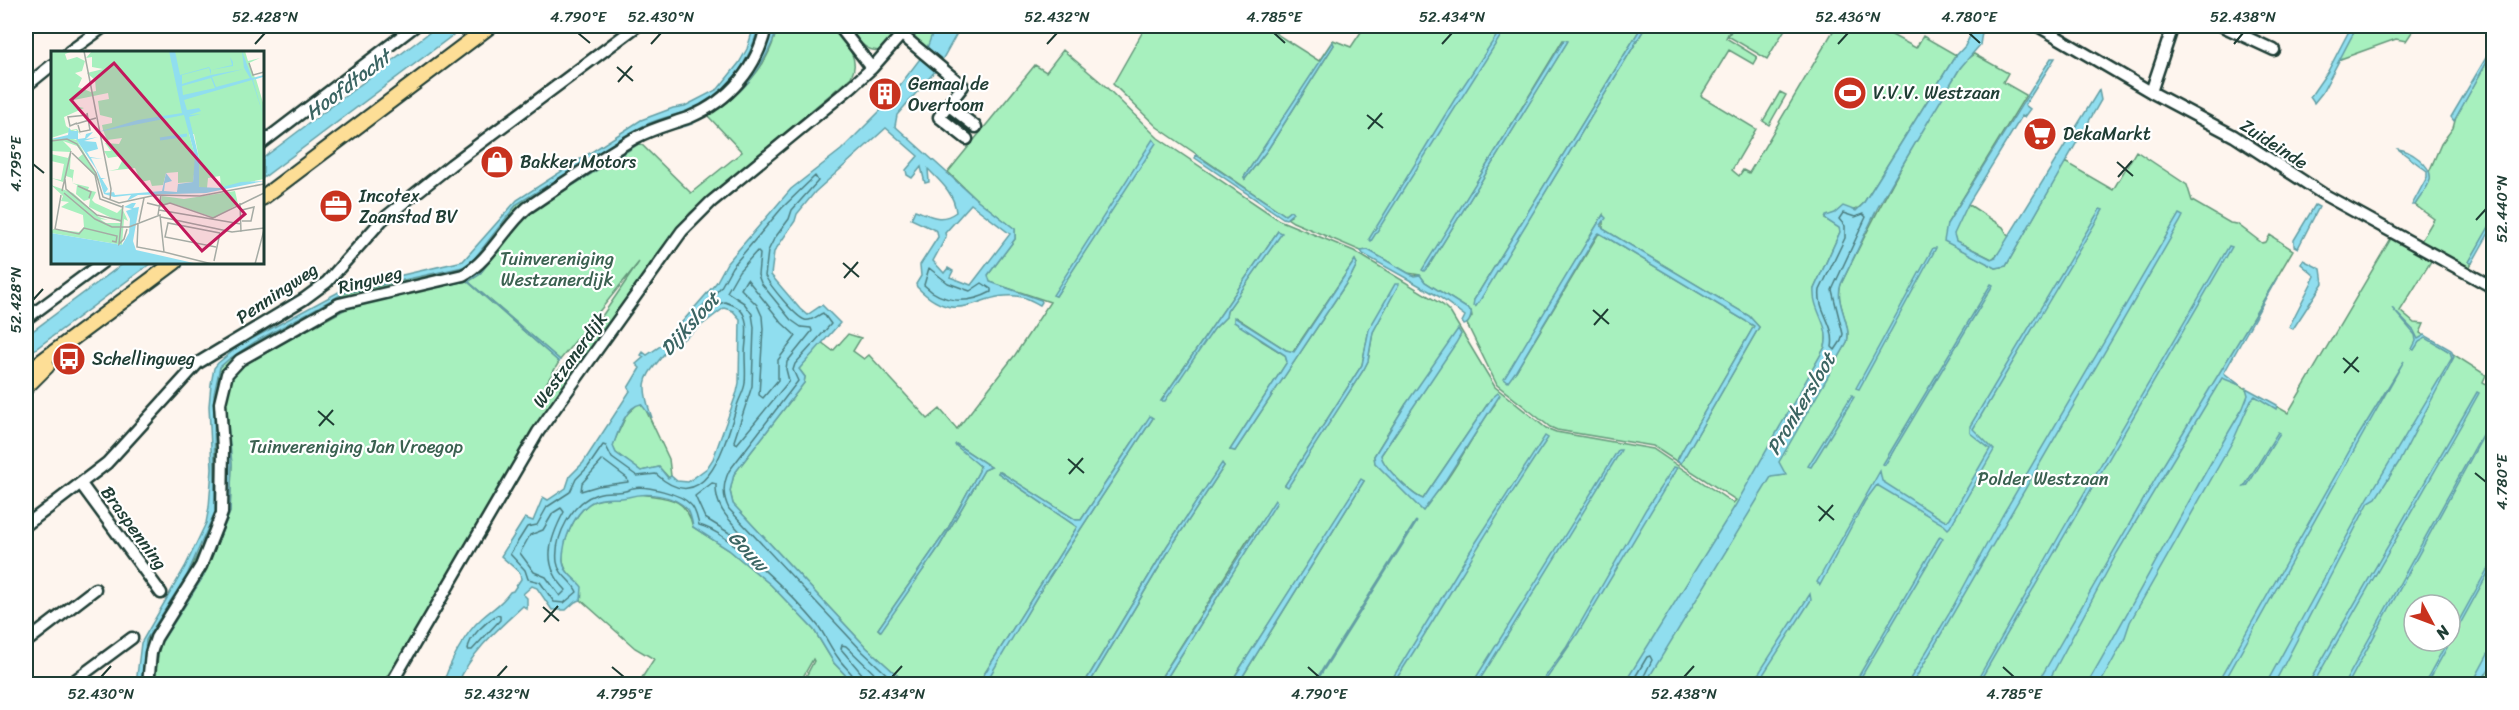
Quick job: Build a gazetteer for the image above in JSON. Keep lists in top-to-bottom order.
{
  "streets": {
    "street": [
      "Zuideinde",
      "Ringweg",
      "Penningweg",
      "Westzanerdijk",
      "Braspenning"
    ]
  },
  "crossings": [
    ["Penningweg", "Braspenning"]
  ],
  "water": [
    "Hoofdtocht",
    "Dijksloot",
    "Pronkersloot",
    "Gouw"
  ],
  "parks": ["Tuinvereniging Westzanerdijk", "Tuinvereniging Jan Vroegop", "Polder Westzaan"],
  "places": {
    "sports": ["V.V.V. Westzaan"],
    "building": ["Gemaal de Overtoom"],
    "supermarket": ["DekaMarkt"],
    "shop": ["Bakker Motors"],
    "office": ["Incotex Zaanstad BV"],
    "bus stop": ["Schellingweg"]
  },
  "north": "bottom right",
  "coordinates": [
    "52.428°N",
    "4.790°E",
    "52.430°N",
    "52.432°N",
    "4.785°E",
    "52.434°N",
    "52.436°N",
    "4.780°E",
    "52.438°N",
    "4.795°E",
    "52.440°N"
  ]
}
